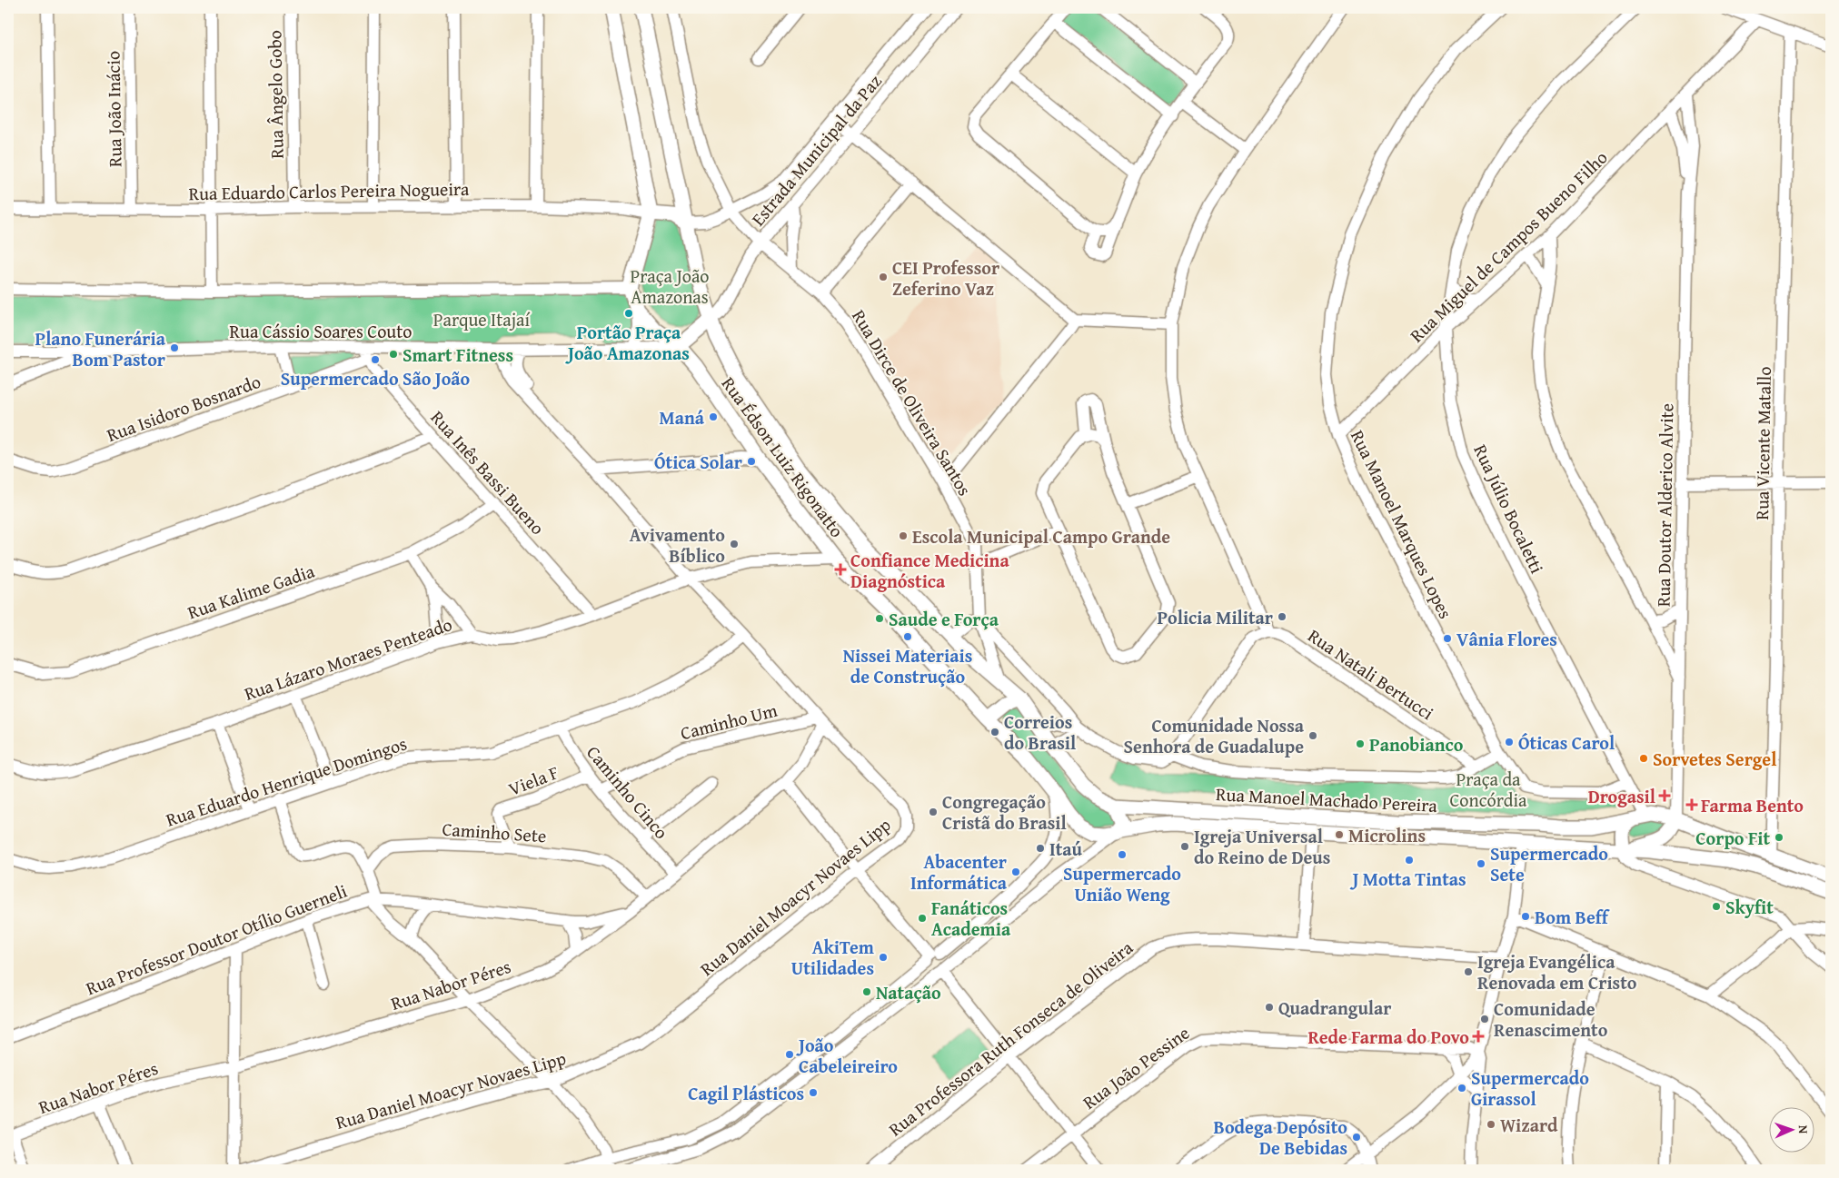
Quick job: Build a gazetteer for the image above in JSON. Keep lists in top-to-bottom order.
{
  "streets": {
    "main road": ["Rua Édson Luiz Rigonatto", "Rua Manoel Machado Pereira"],
    "street": [
      "Rua Ângelo Gobo",
      "Rua João Inácio",
      "Estrada Municipal da Paz",
      "Rua Eduardo Carlos Pereira Nogueira",
      "Rua Miguel de Campos Bueno Filho",
      "Rua Cássio Soares Couto",
      "Rua Dirce de Oliveira Santos",
      "Rua Isidoro Bosnardo",
      "Rua Vicente Matallo",
      "Rua Inês Bassi Bueno",
      "Rua Doutor Alderico Alvite",
      "Rua Júlio Bocaletti",
      "Rua Manoel Marques Lopes",
      "Rua Kalime Gadia",
      "Rua Lázaro Moraes Penteado",
      "Rua Natali Bertucci",
      "Caminho Um",
      "Viela F",
      "Rua Eduardo Henrique Domingos",
      "Caminho Cinco",
      "Caminho Sete",
      "Rua Daniel Moacyr Novaes Lipp",
      "Rua Professor Doutor Otílio Guerneli",
      "Rua Nabor Péres",
      "Rua Professora Ruth Fonseca de Oliveira",
      "Rua João Pessine"
    ]
  },
  "crossings": [
    ["Rua Ângelo Gobo", "Rua Eduardo Carlos Pereira Nogueira"],
    ["Rua João Inácio", "Rua Eduardo Carlos Pereira Nogueira"],
    ["Estrada Municipal da Paz", "Rua Dirce de Oliveira Santos"],
    ["Estrada Municipal da Paz", "Rua Manoel Machado Pereira"],
    ["Rua Miguel de Campos Bueno Filho", "Rua Doutor Alderico Alvite"],
    ["Rua Miguel de Campos Bueno Filho", "Rua Júlio Bocaletti"],
    ["Rua Miguel de Campos Bueno Filho", "Rua Manoel Marques Lopes"],
    ["Rua Cássio Soares Couto", "Rua Édson Luiz Rigonatto"],
    ["Rua Cássio Soares Couto", "Rua Inês Bassi Bueno"],
    ["Rua Cássio Soares Couto", "Rua Daniel Moacyr Novaes Lipp"],
    ["Rua Dirce de Oliveira Santos", "Rua Manoel Machado Pereira"],
    ["Rua Isidoro Bosnardo", "Rua Inês Bassi Bueno"],
    ["Rua Vicente Matallo", "Rua Manoel Machado Pereira"],
    ["Rua Édson Luiz Rigonatto", "Rua Lázaro Moraes Penteado"],
    ["Rua Inês Bassi Bueno", "Rua Kalime Gadia"],
    ["Rua Inês Bassi Bueno", "Rua Lázaro Moraes Penteado"],
    ["Rua Doutor Alderico Alvite", "Rua Manoel Machado Pereira"],
    ["Rua Júlio Bocaletti", "Rua Manoel Marques Lopes"],
    ["Rua Júlio Bocaletti", "Rua Manoel Machado Pereira"],
    ["Rua Manoel Marques Lopes", "Rua Manoel Machado Pereira"],
    ["Rua Lázaro Moraes Penteado", "Rua Daniel Moacyr Novaes Lipp"],
    ["Rua Natali Bertucci", "Rua Manoel Machado Pereira"],
    ["Caminho Um", "Caminho Cinco"],
    ["Caminho Um", "Rua Daniel Moacyr Novaes Lipp"],
    ["Caminho Um", "Rua Nabor Péres"],
    ["Viela F", "Caminho Cinco"],
    ["Viela F", "Caminho Sete"],
    ["Rua Eduardo Henrique Domingos", "Caminho Cinco"],
    ["Rua Eduardo Henrique Domingos", "Rua Daniel Moacyr Novaes Lipp"],
    ["Caminho Cinco", "Rua Nabor Péres"],
    ["Caminho Sete", "Rua Nabor Péres"],
    ["Rua Daniel Moacyr Novaes Lipp", "Rua Nabor Péres"],
    ["Rua Professor Doutor Otílio Guerneli", "Rua Nabor Péres"]
  ],
  "parks": ["Praça João Amazonas", "Parque Itajaí", "Praça da Concórdia"],
  "places": {
    "other": [
      "CEI Professor Zeferino Vaz",
      "Portão Praça João Amazonas",
      "Plano Funerária Bom Pastor",
      "Smart Fitness",
      "Supermercado São João",
      "Maná",
      "Ótica Solar",
      "Escola Municipal Campo Grande",
      "Avivamento Bíblico",
      "Policia Militar",
      "Saude e Força",
      "Nissei Materiais de Construção",
      "Vânia Flores",
      "Correios do Brasil",
      "Comunidade Nossa Senhora de Guadalupe",
      "Óticas Carol",
      "Panobianco",
      "Sorvetes Sergel",
      "Congregação Cristã do Brasil",
      "Microlins",
      "Corpo Fit",
      "Igreja Universal do Reino de Deus",
      "Itaú",
      "Supermercado União Weng",
      "J Motta Tintas",
      "Supermercado Sete",
      "Abacenter Informática",
      "Skyfit",
      "Bom Beff",
      "Fanáticos Academia",
      "AkiTem Utilidades",
      "Igreja Evangélica Renovada em Cristo",
      "Natação",
      "Quadrangular",
      "Comunidade Renascimento",
      "João Cabeleireiro",
      "Supermercado Girassol",
      "Cagil Plásticos",
      "Wizard",
      "Bodega Depósito De Bebidas"
    ],
    "health": [
      "Confiance Medicina Diagnóstica",
      "Drogasil",
      "Farma Bento",
      "Rede Farma do Povo"
    ]
  },
  "north": "right"
}
